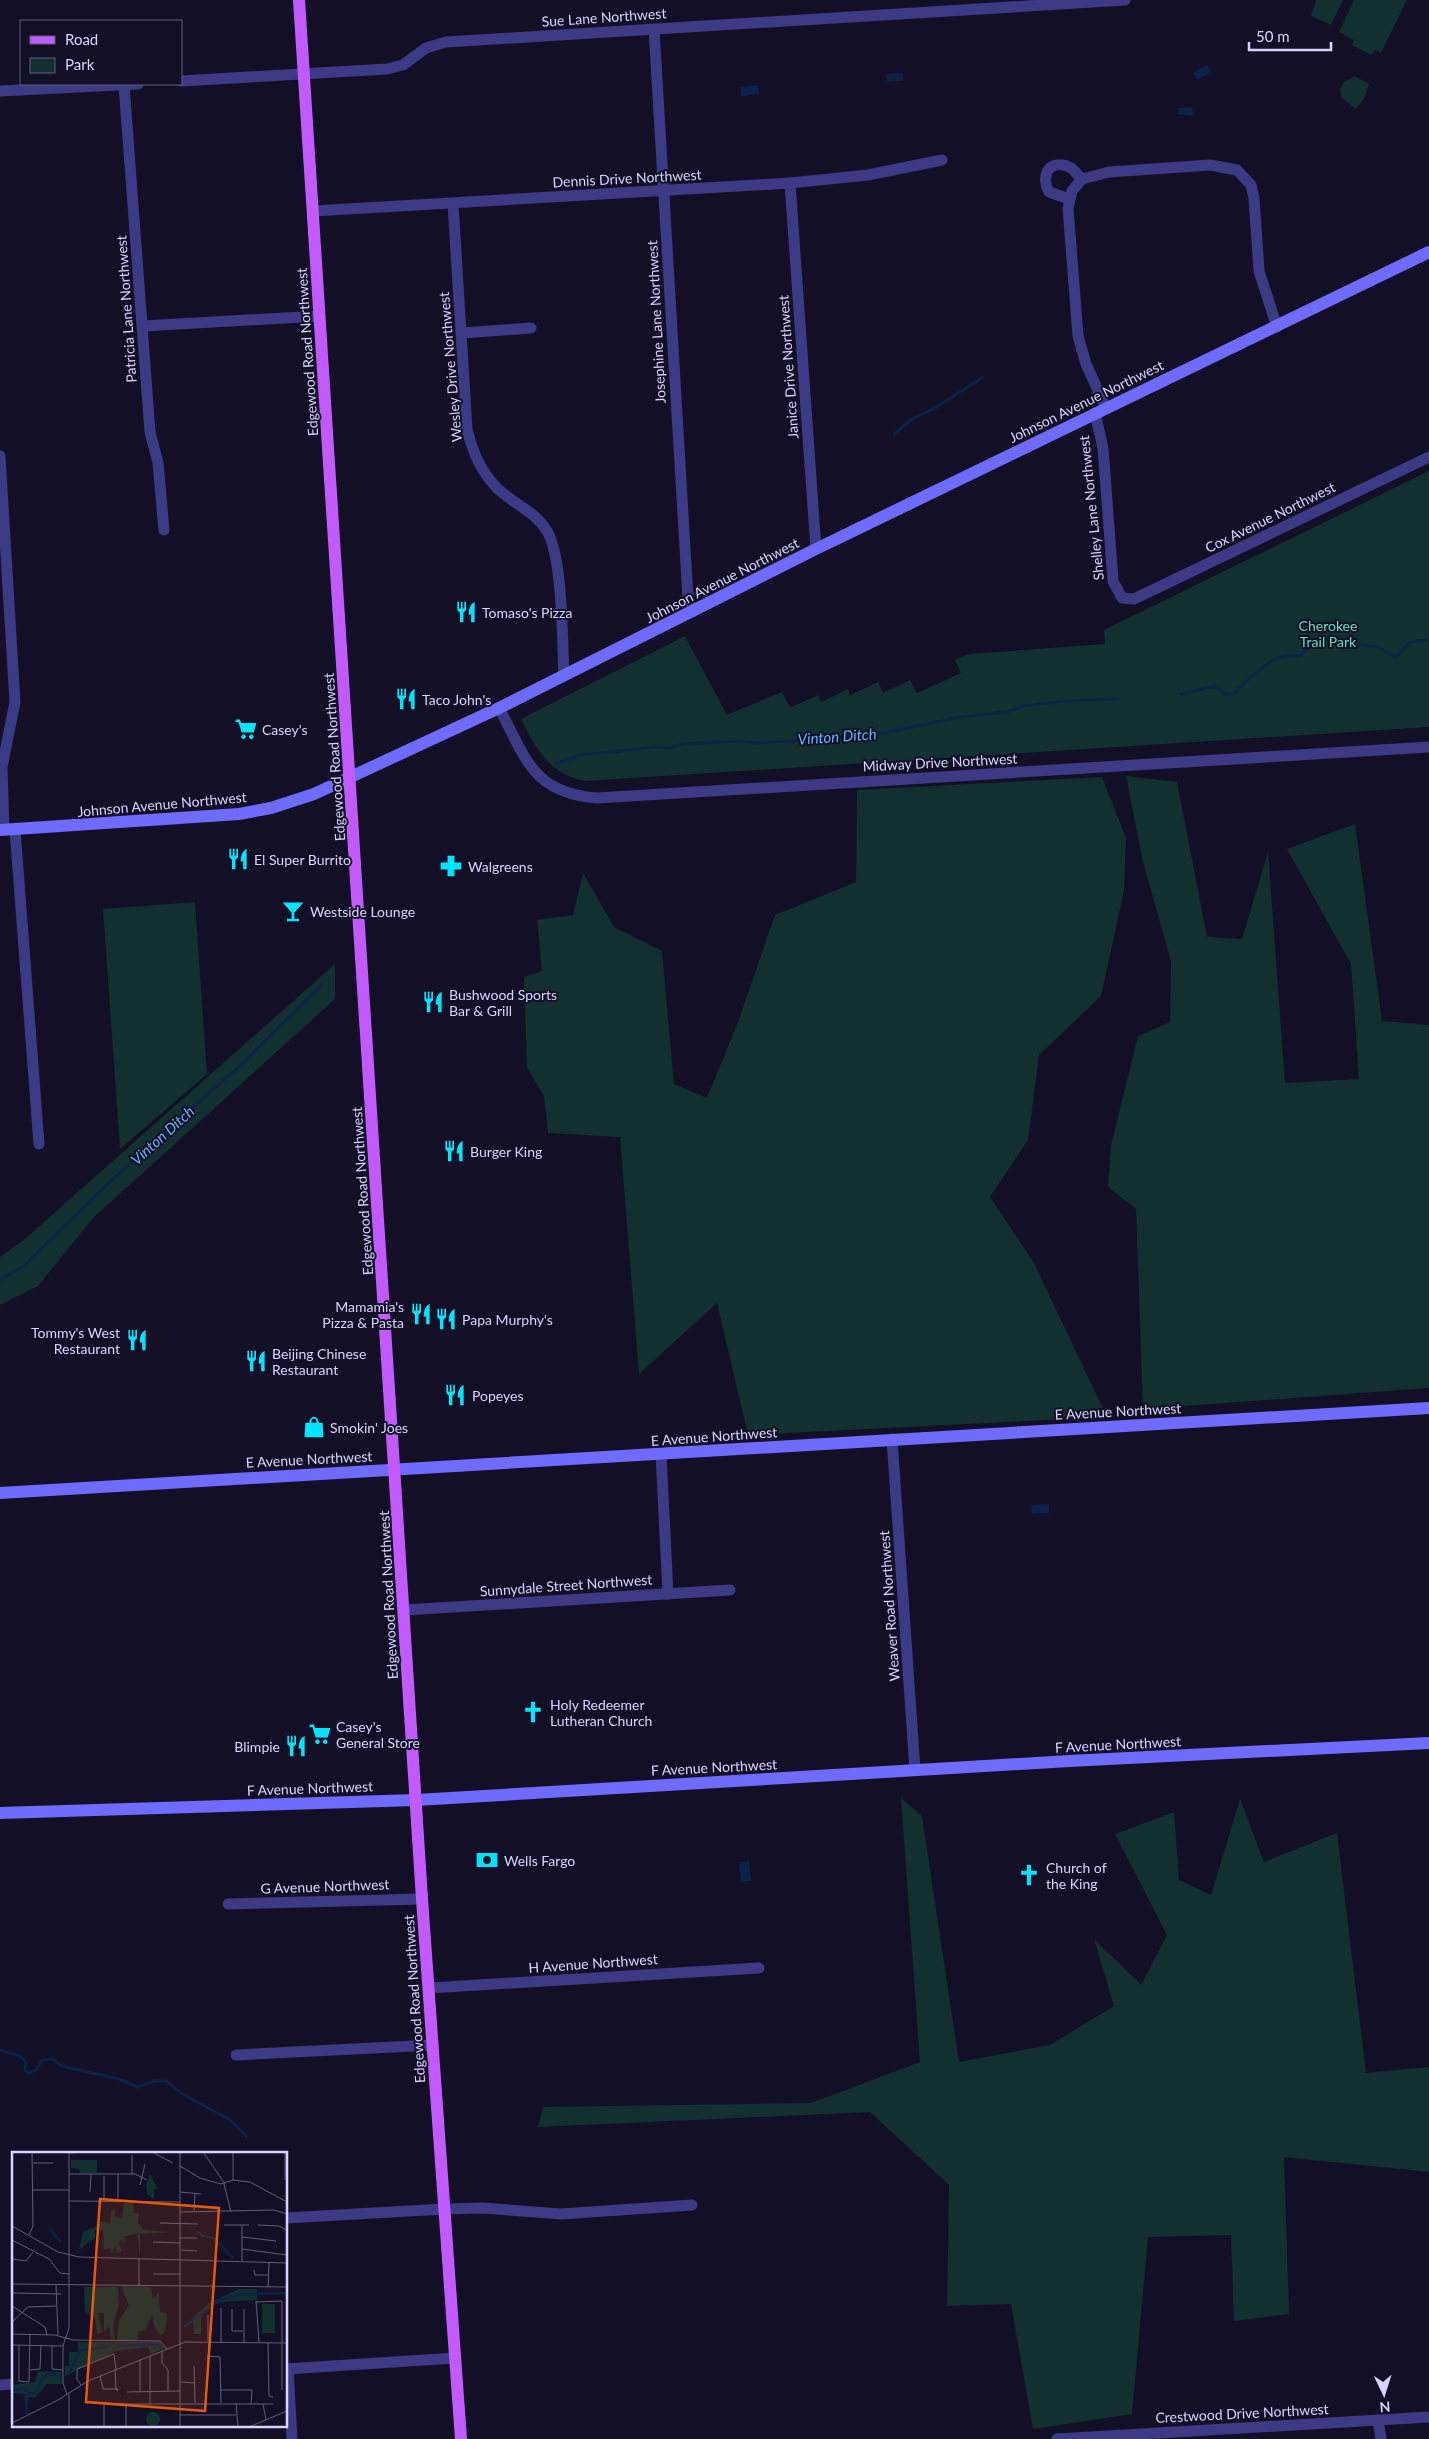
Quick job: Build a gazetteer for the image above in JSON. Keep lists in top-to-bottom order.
{
  "streets": {
    "main road": ["Edgewood Road Northwest"],
    "street": [
      "Sue Lane Northwest",
      "Dennis Drive Northwest",
      "Patricia Lane Northwest",
      "Josephine Lane Northwest",
      "Wesley Drive Northwest",
      "Janice Drive Northwest",
      "Johnson Avenue Northwest",
      "Shelley Lane Northwest",
      "Cox Avenue Northwest",
      "Midway Drive Northwest",
      "E Avenue Northwest",
      "Sunnydale Street Northwest",
      "Weaver Road Northwest",
      "F Avenue Northwest",
      "G Avenue Northwest",
      "H Avenue Northwest",
      "Crestwood Drive Northwest"
    ]
  },
  "crossings": [
    ["Sue Lane Northwest", "Josephine Lane Northwest"],
    ["Sue Lane Northwest", "Edgewood Road Northwest"],
    ["Dennis Drive Northwest", "Josephine Lane Northwest"],
    ["Dennis Drive Northwest", "Edgewood Road Northwest"],
    ["Dennis Drive Northwest", "Wesley Drive Northwest"],
    ["Dennis Drive Northwest", "Janice Drive Northwest"],
    ["Josephine Lane Northwest", "Johnson Avenue Northwest"],
    ["Edgewood Road Northwest", "Johnson Avenue Northwest"],
    ["Edgewood Road Northwest", "E Avenue Northwest"],
    ["Edgewood Road Northwest", "Sunnydale Street Northwest"],
    ["Edgewood Road Northwest", "F Avenue Northwest"],
    ["Edgewood Road Northwest", "G Avenue Northwest"],
    ["Edgewood Road Northwest", "H Avenue Northwest"],
    ["Wesley Drive Northwest", "Johnson Avenue Northwest"],
    ["Janice Drive Northwest", "Johnson Avenue Northwest"],
    ["Johnson Avenue Northwest", "Shelley Lane Northwest"],
    ["Johnson Avenue Northwest", "Midway Drive Northwest"],
    ["Shelley Lane Northwest", "Cox Avenue Northwest"],
    ["E Avenue Northwest", "Weaver Road Northwest"],
    ["Weaver Road Northwest", "F Avenue Northwest"]
  ],
  "water": ["Vinton Ditch"],
  "parks": ["Cherokee Trail Park"],
  "places": {
    "restaurant": [
      "Tomaso's Pizza",
      "Taco John's",
      "El Super Burrito",
      "Bushwood Sports Bar & Grill",
      "Burger King",
      "Mamamia's Pizza & Pasta",
      "Papa Murphy's",
      "Tommy's West Restaurant",
      "Beijing Chinese Restaurant",
      "Popeyes",
      "Blimpie"
    ],
    "supermarket": ["Casey's", "Casey's General Store"],
    "pharmacy": ["Walgreens"],
    "bar": ["Westside Lounge"],
    "shop": ["Smokin' Joes"],
    "church": ["Holy Redeemer Lutheran Church", "Church of the King"],
    "bank": ["Wells Fargo"]
  },
  "legend": ["Road", "Park"],
  "scale_bar": "50 m",
  "north": "bottom"
}
